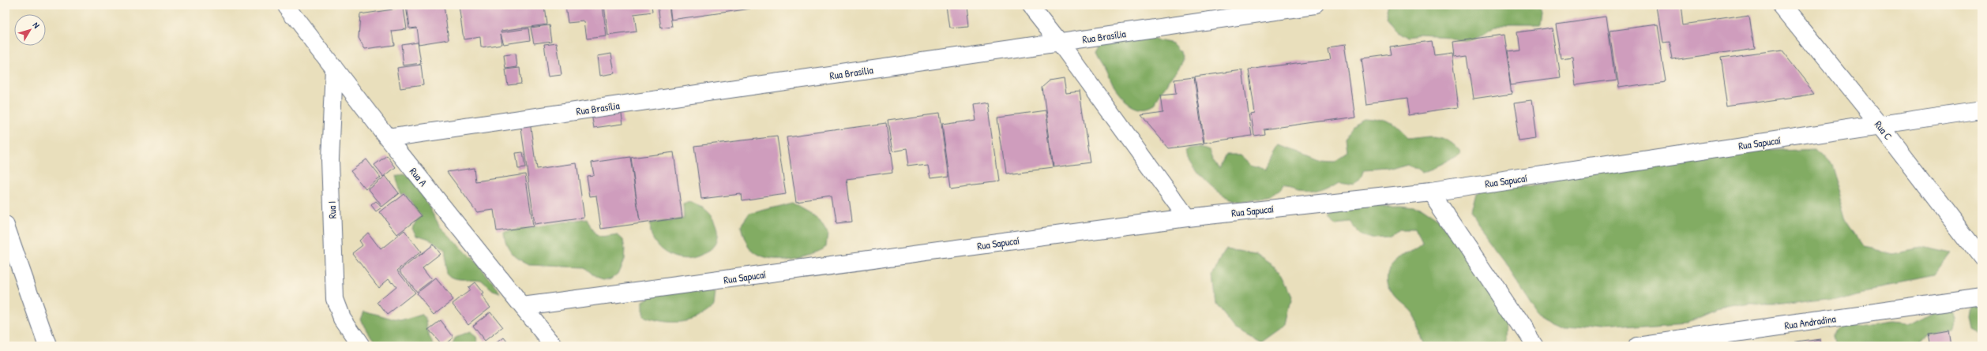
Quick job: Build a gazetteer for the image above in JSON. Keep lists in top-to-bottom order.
{
  "streets": {
    "street": [
      "Rua Brasília",
      "Rua C",
      "Rua Sapucaí",
      "Rua A",
      "Rua I",
      "Rua Andradina"
    ]
  },
  "crossings": [
    ["Rua Brasília", "Rua A"],
    ["Rua C", "Rua Sapucaí"],
    ["Rua Sapucaí", "Rua A"],
    ["Rua A", "Rua I"]
  ],
  "north": "top right"
}
